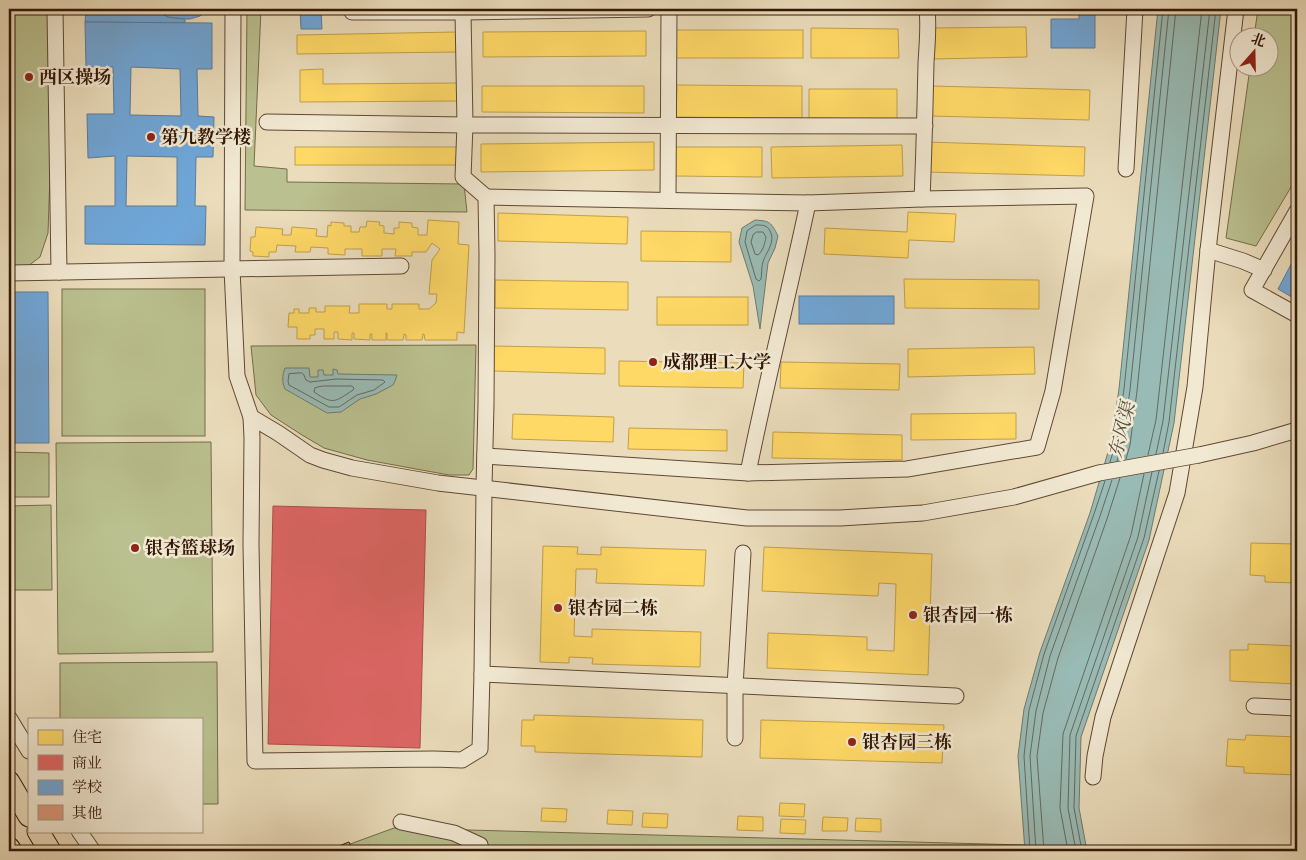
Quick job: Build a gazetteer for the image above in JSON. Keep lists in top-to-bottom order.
{
  "water": ["东风渠"],
  "places": [
    "西区操场",
    "第九教学楼",
    "成都理工大学",
    "银杏篮球场",
    "银杏园二栋",
    "银杏园一栋",
    "银杏园三栋"
  ],
  "legend": [
    "住宅",
    "商业",
    "学校",
    "其他"
  ],
  "north": "top"
}
